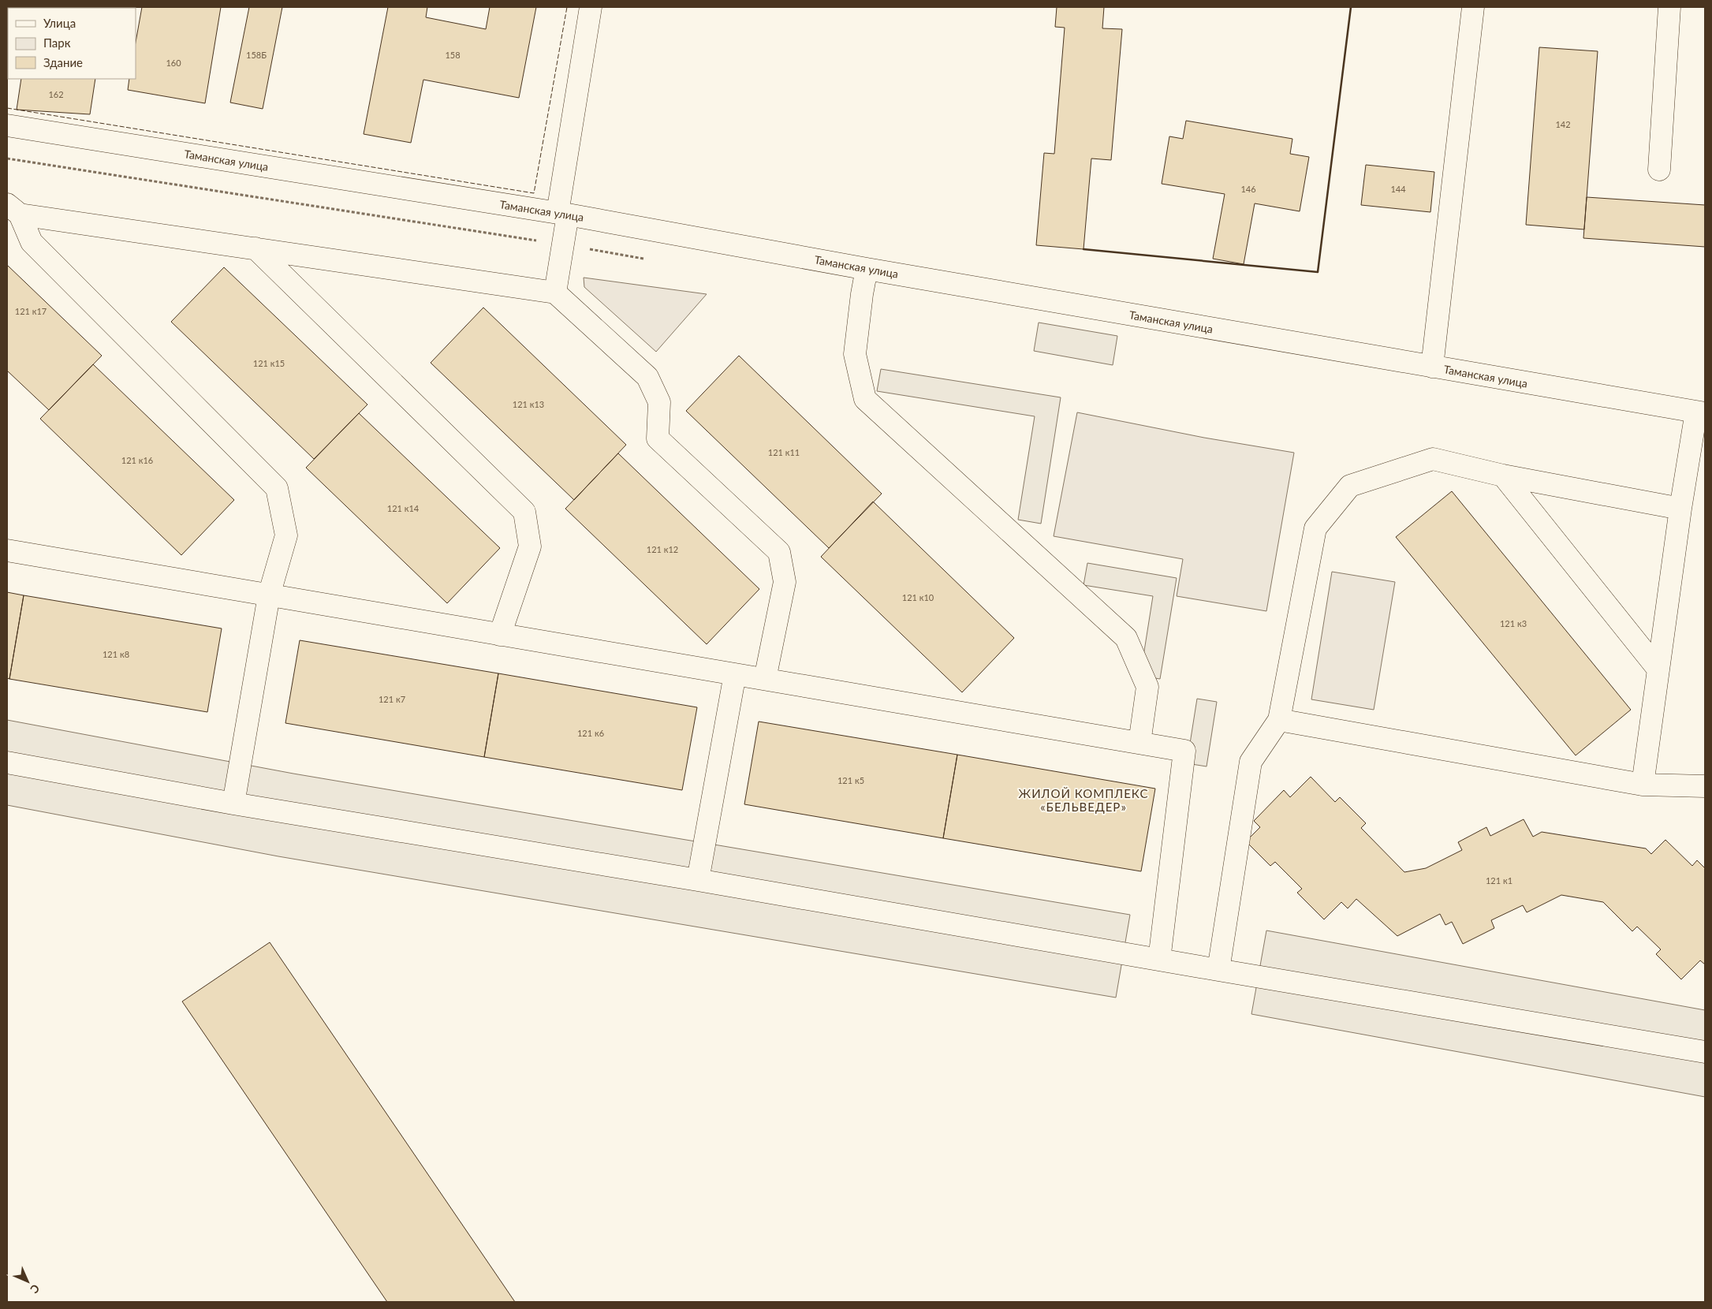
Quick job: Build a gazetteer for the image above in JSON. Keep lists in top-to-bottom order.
{
  "streets": {
    "street": ["Таманская улица"]
  },
  "districts": ["ЖИЛОЙ КОМПЛЕКС «БЕЛЬВЕДЕР»"],
  "house_numbers": [
    "158Б",
    "158",
    "160",
    "162",
    "142",
    "146",
    "144",
    "121 к17",
    "121 к15",
    "121 к13",
    "121 к11",
    "121 к16",
    "121 к14",
    "121 к12",
    "121 к10",
    "121 к3",
    "121 к8",
    "121 к7",
    "121 к6",
    "121 к5",
    "121 к1"
  ],
  "legend": ["Улица", "Парк", "Здание"],
  "north": "bottom right"
}
